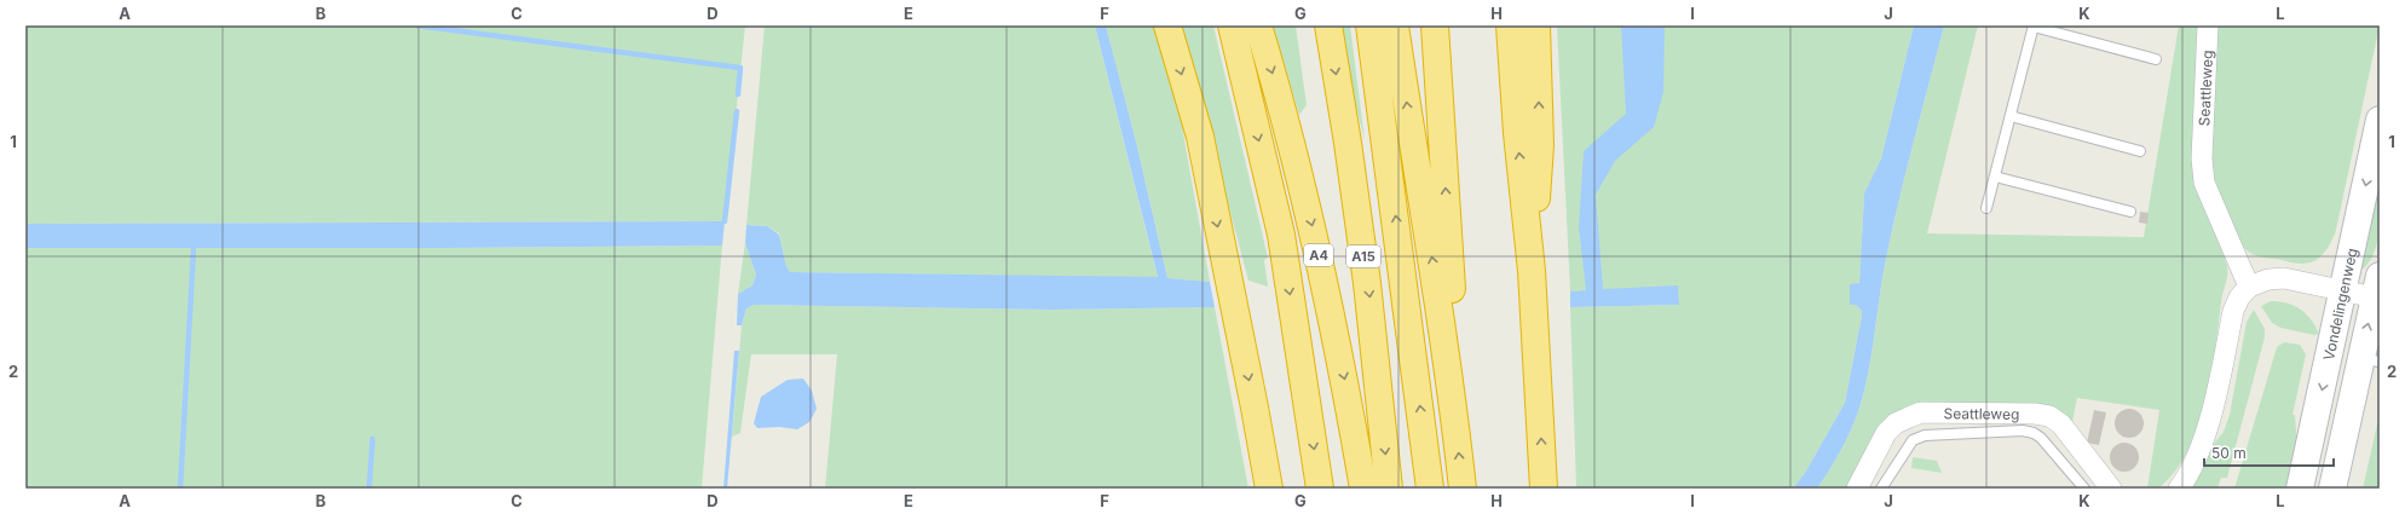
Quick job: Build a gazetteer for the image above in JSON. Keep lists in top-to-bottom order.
{
  "streets": {
    "highway": ["A4", "A15"],
    "main road": ["Vondelingenweg"],
    "street": ["Seattleweg"]
  },
  "scale_bar": "50 m",
  "grid": {
    "columns": [
      "A",
      "B",
      "C",
      "D",
      "E",
      "F",
      "G",
      "H",
      "I",
      "J",
      "K",
      "L"
    ],
    "rows": ["1", "2"]
  }
}
